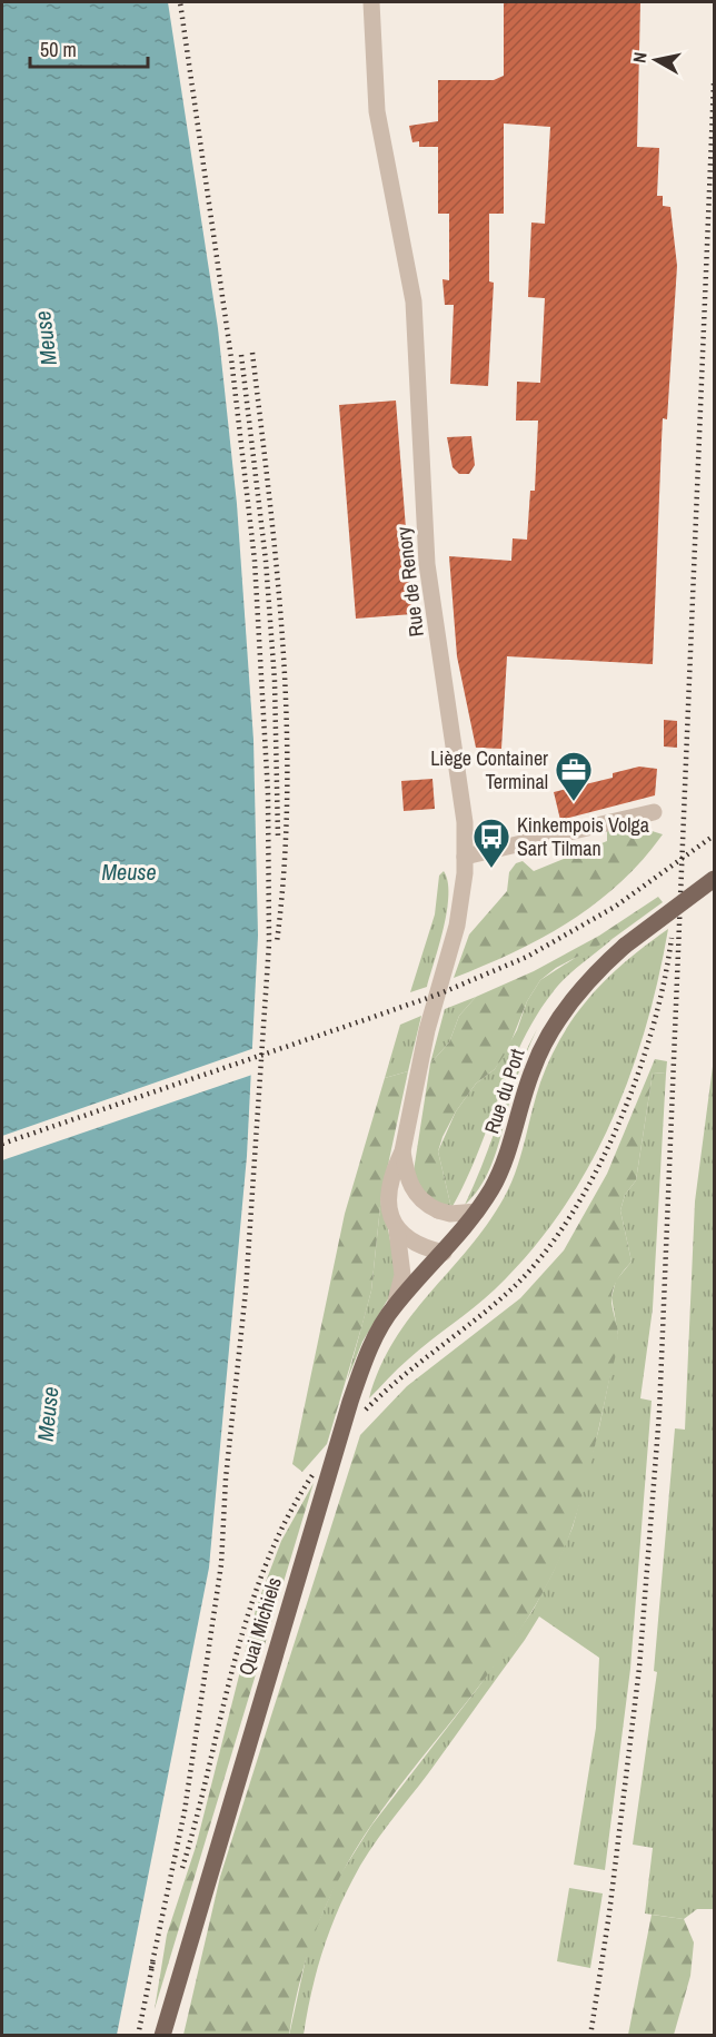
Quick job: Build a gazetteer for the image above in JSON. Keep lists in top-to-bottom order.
{
  "streets": {
    "main road": ["Rue du Port", "Quai Michiels"],
    "street": ["Rue de Renory"]
  },
  "crossings": [
    ["Rue de Renory", "Rue du Port"],
    ["Rue de Renory", "Quai Michiels"],
    ["Rue du Port", "Quai Michiels"]
  ],
  "water": ["Meuse"],
  "places": {
    "office": ["Liège Container Terminal"],
    "bus stop": ["Kinkempois Volga Sart Tilman"]
  },
  "scale_bar": "50 m",
  "north": "left"
}
